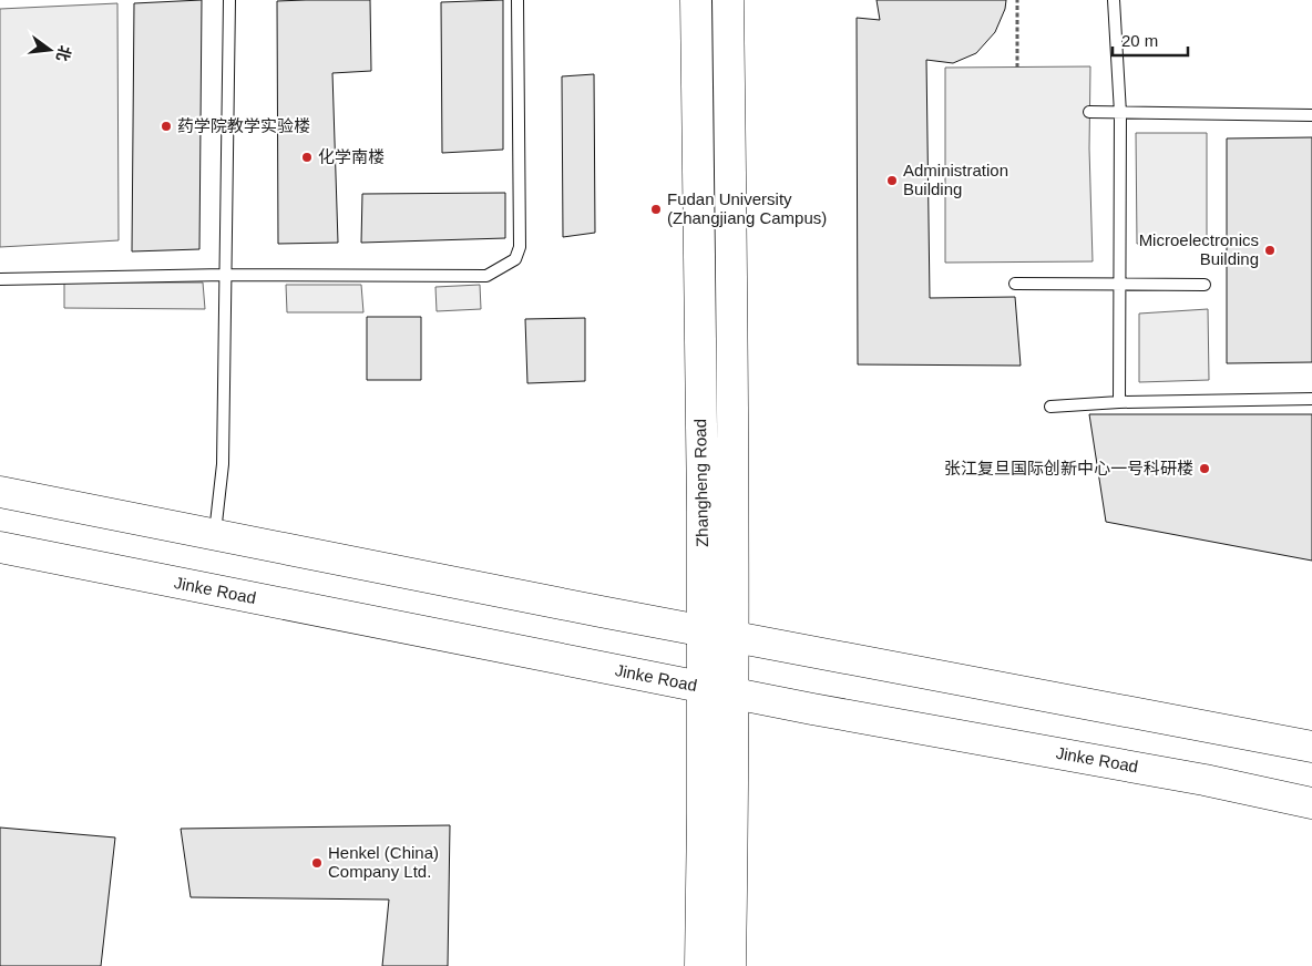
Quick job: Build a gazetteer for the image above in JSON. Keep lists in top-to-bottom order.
{
  "streets": {
    "main road": ["Zhangheng Road", "Jinke Road"]
  },
  "crossings": [
    ["Zhangheng Road", "Jinke Road"]
  ],
  "places": [
    "药学院教学实验楼",
    "化学南楼",
    "Administration Building",
    "Fudan University (Zhangjiang Campus)",
    "Microelectronics Building",
    "张江复旦国际创新中心一号科研楼",
    "Henkel (China) Company Ltd."
  ],
  "scale_bar": "20 m",
  "north": "right"
}
